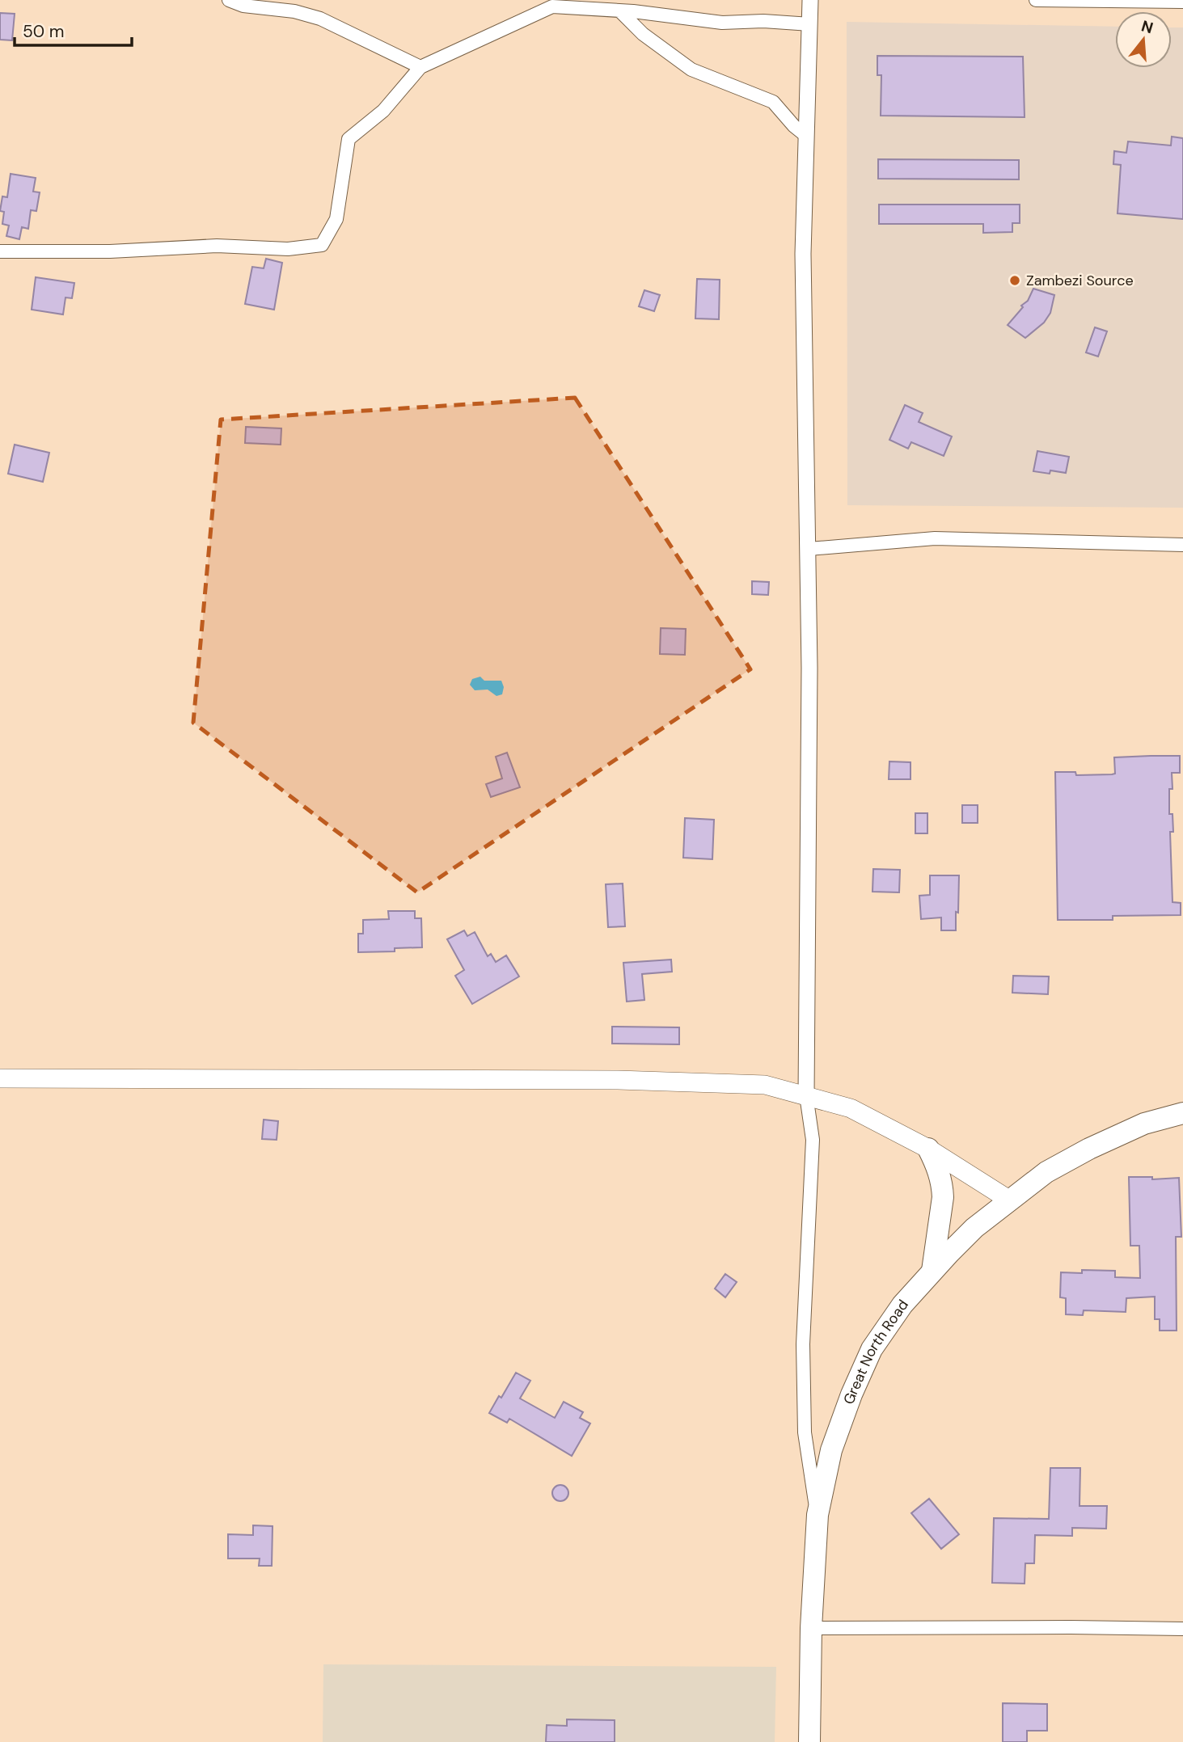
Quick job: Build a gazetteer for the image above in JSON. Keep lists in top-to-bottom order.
{
  "streets": {
    "highway": ["Great North Road"]
  },
  "places": ["Zambezi Source"],
  "scale_bar": "50 m",
  "north": "top"
}
